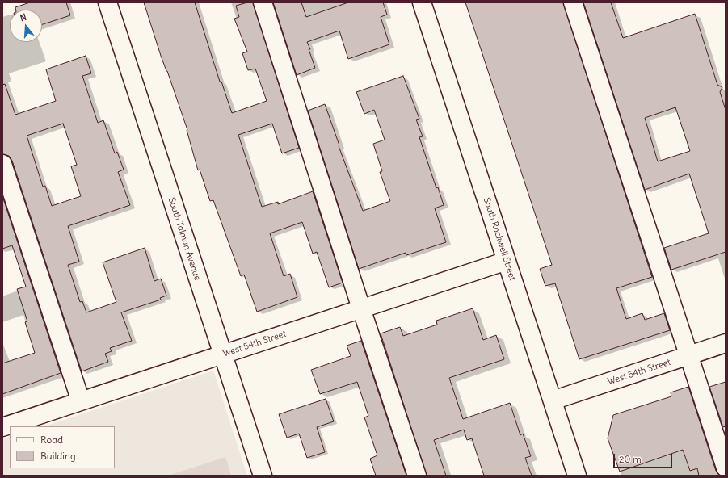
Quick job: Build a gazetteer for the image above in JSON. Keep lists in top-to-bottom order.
{
  "streets": {
    "street": ["South Talman Avenue", "South Rockwell Street", "West 54th Street"]
  },
  "crossings": [
    ["South Talman Avenue", "West 54th Street"],
    ["South Rockwell Street", "West 54th Street"]
  ],
  "legend": ["Road", "Building"],
  "scale_bar": "20 m",
  "north": "top"
}
